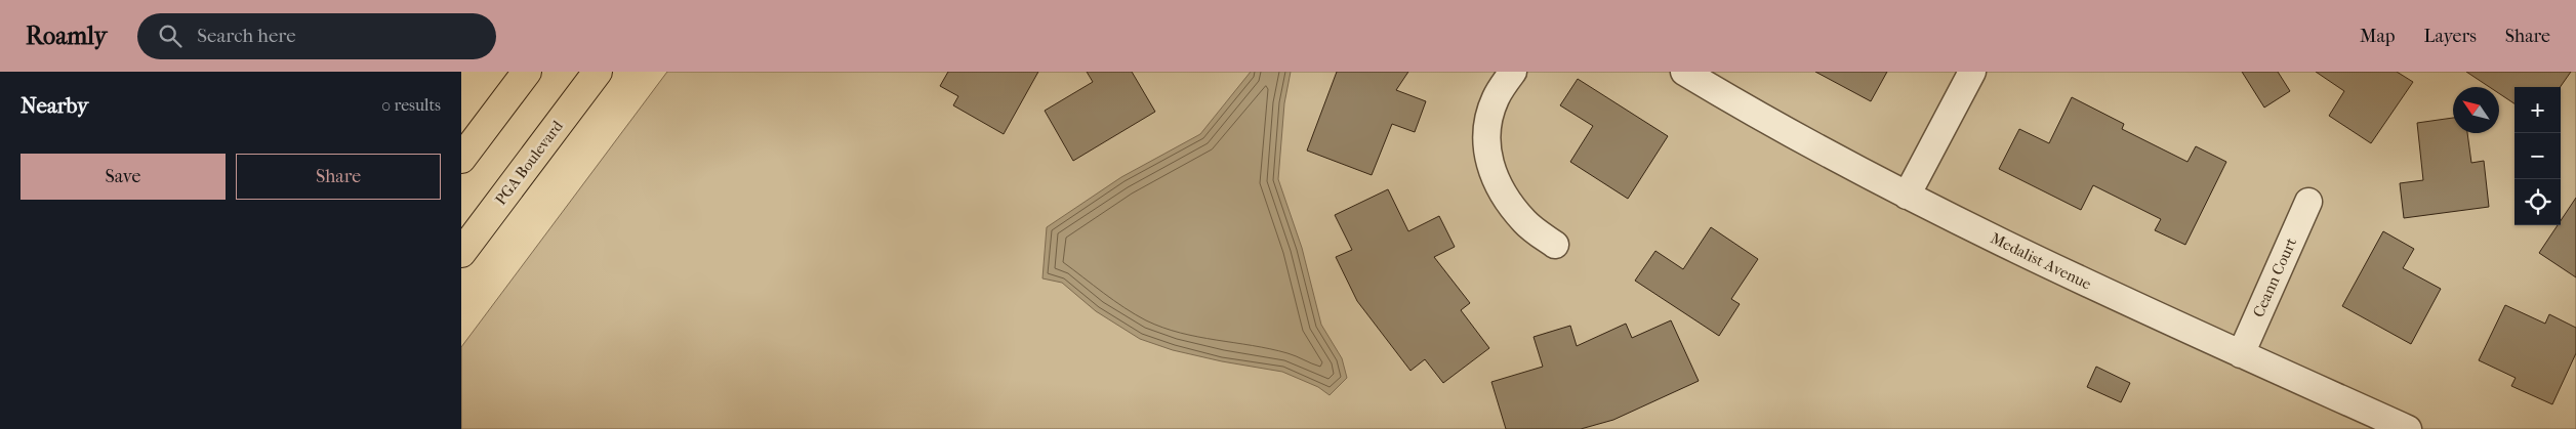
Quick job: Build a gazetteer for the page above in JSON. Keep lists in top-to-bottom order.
{
  "streets": {
    "main road": ["PGA Boulevard"],
    "street": ["Medalist Avenue", "Ceann Court"]
  },
  "crossings": [
    ["Medalist Avenue", "Ceann Court"]
  ],
  "north": "top left",
  "page": {
    "header": "Roamly",
    "search": "Search here",
    "nav": ["Map", "Layers", "Share"],
    "heading": ["Nearby", "0 results"],
    "map_buttons": ["+", "−"],
    "buttons": ["Save", "Share"]
  }
}
